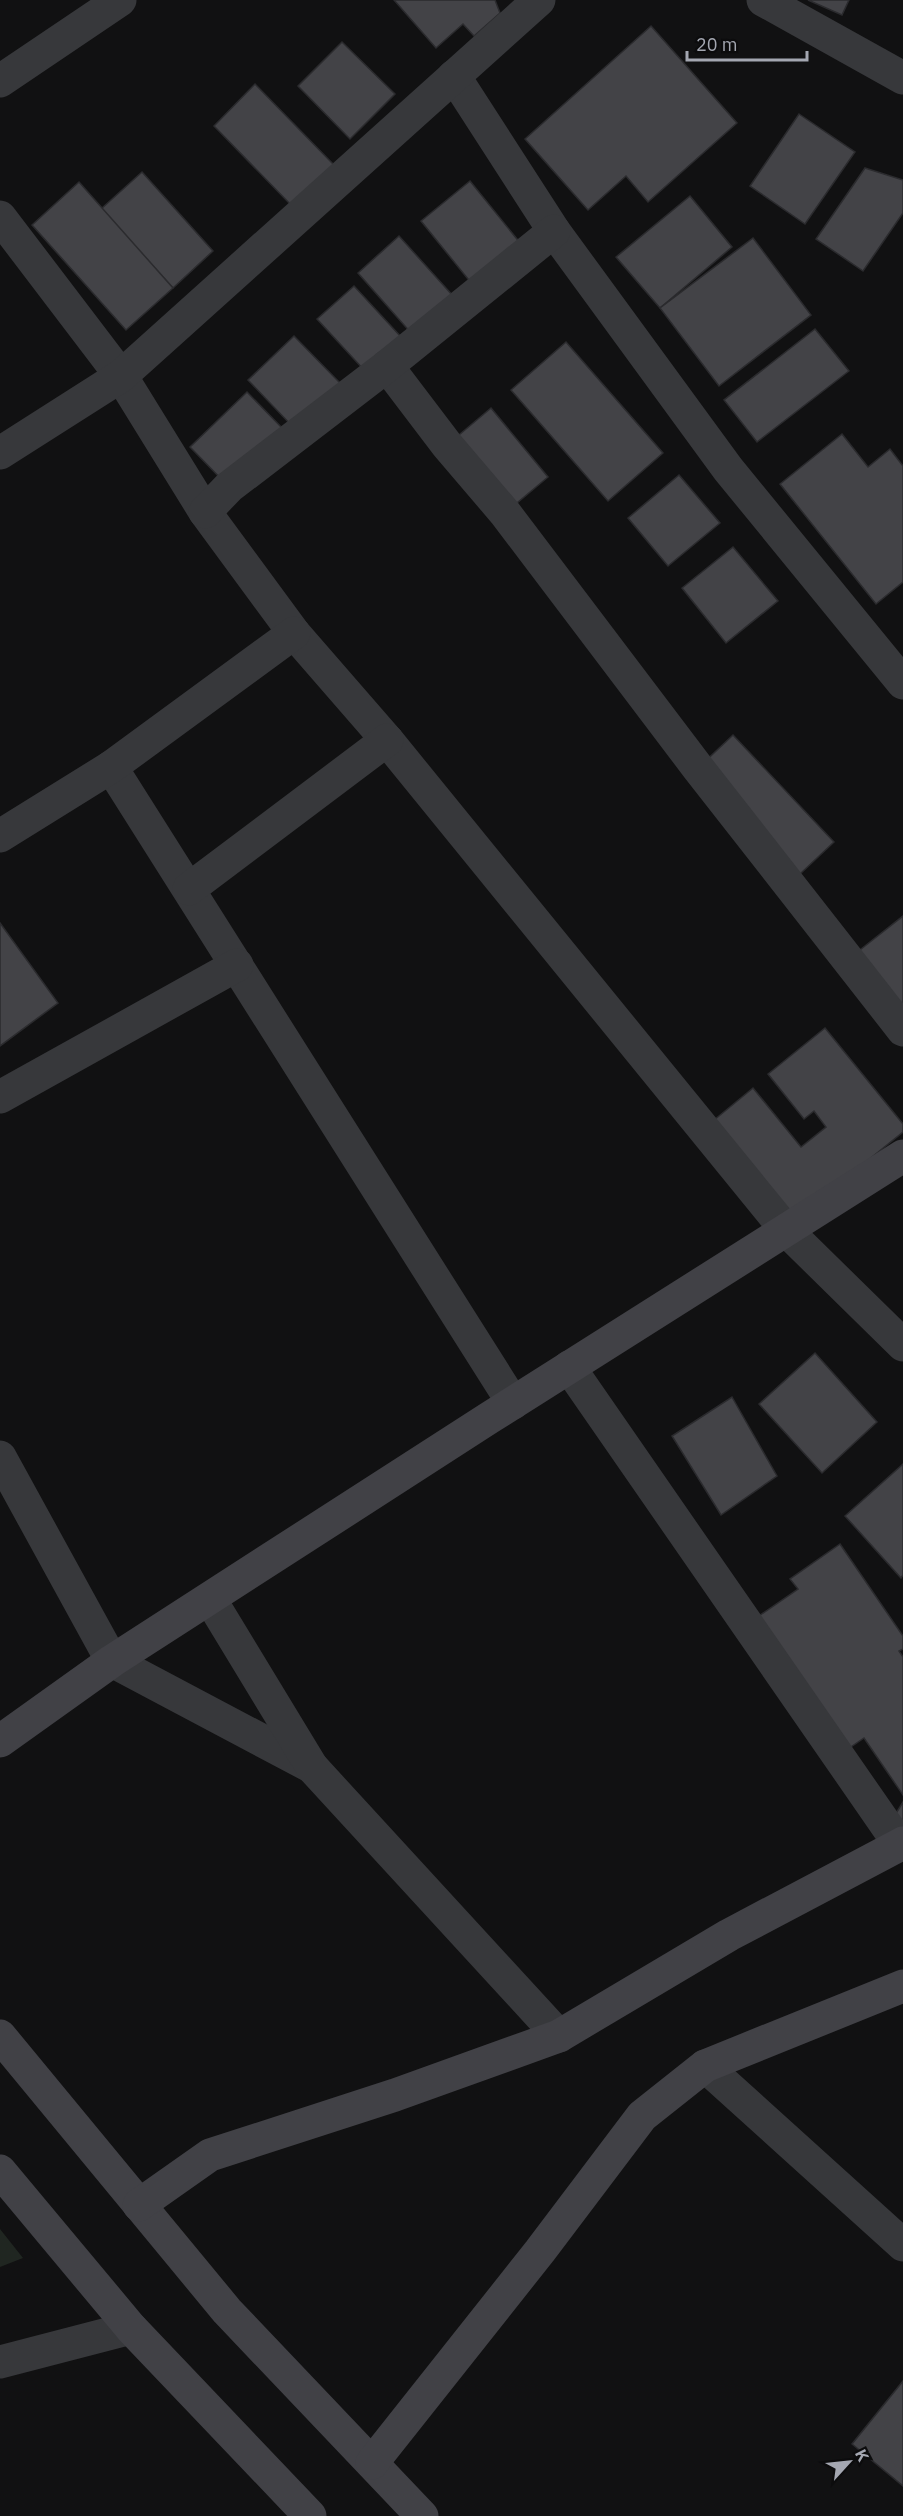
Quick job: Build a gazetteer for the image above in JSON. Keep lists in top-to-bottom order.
{
  "scale_bar": "20 m",
  "north": "top right"
}
